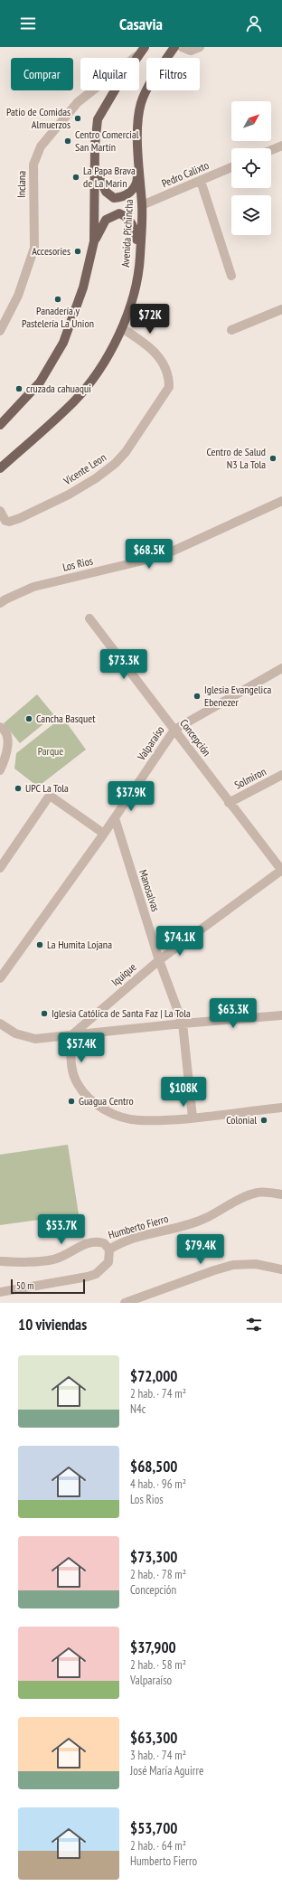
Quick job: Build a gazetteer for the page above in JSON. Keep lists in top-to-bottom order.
{
  "streets": {
    "main road": ["Avenida Pichincha"],
    "street": [
      "Pedro Calixto",
      "Inclana",
      "Vicente Leon",
      "Los Rios",
      "Concepción",
      "Valparaíso",
      "Solmiron",
      "Manosalvas",
      "Iquique",
      "Humberto Fierro"
    ]
  },
  "crossings": [
    ["Pedro Calixto", "Avenida Pichincha"],
    ["Avenida Pichincha", "Vicente Leon"],
    ["Concepción", "Valparaíso"],
    ["Concepción", "Solmiron"],
    ["Concepción", "Iquique"],
    ["Valparaíso", "Manosalvas"],
    ["Manosalvas", "Iquique"]
  ],
  "parks": ["Parque"],
  "places": [
    "Patio de Comidas Almuerzos",
    "Centro Comercial San Martín",
    "La Papa Brava de La Marin",
    "Accesories",
    "Panadería y Pastelería La Union",
    "cruzada cahuaqui",
    "Centro de Salud N3 La Tola",
    "Iglesia Evangelica Ebenezer",
    "Cancha Basquet",
    "UPC La Tola",
    "La Humita Lojana",
    "Iglesia Católica de Santa Faz | La Tola",
    "Guagua Centro",
    "Colonial"
  ],
  "scale_bar": "50 m",
  "north": "top right",
  "page": {
    "header": "Casavia",
    "chip": ["Comprar", "Alquilar", "Filtros"],
    "price": [
      "$72K",
      "$68.5K",
      "$73.3K",
      "$37.9K",
      "$74.1K",
      "$63.3K",
      "$57.4K",
      "$108K",
      "$53.7K",
      "$79.4K"
    ],
    "scale": "50 m",
    "heading": "10 viviendas",
    "list": [
      {
        "name": "$72,000",
        "note": "2 hab. · 74 m² · N4c"
      },
      {
        "name": "$68,500",
        "note": "4 hab. · 96 m² · Los Rios"
      },
      {
        "name": "$73,300",
        "note": "2 hab. · 78 m² · Concepción"
      },
      {
        "name": "$37,900",
        "note": "2 hab. · 58 m² · Valparaíso"
      },
      {
        "name": "$63,300",
        "note": "3 hab. · 74 m² · José María Aguirre"
      },
      {
        "name": "$53,700",
        "note": "2 hab. · 64 m² · Humberto Fierro"
      }
    ]
  }
}
